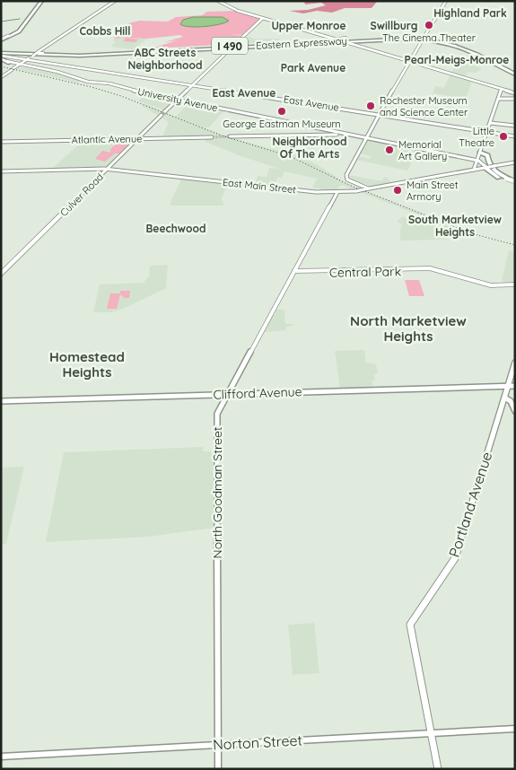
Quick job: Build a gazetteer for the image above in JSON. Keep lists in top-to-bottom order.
{
  "streets": {
    "highway": ["Eastern Expressway", "I 490"],
    "main road": [
      "University Avenue",
      "East Avenue",
      "Atlantic Avenue",
      "East Main Street",
      "Culver Road",
      "Central Park",
      "Clifford Avenue",
      "North Goodman Street",
      "Portland Avenue",
      "Norton Street"
    ]
  },
  "crossings": [
    ["Eastern Expressway", "University Avenue"],
    ["Eastern Expressway", "East Avenue"],
    ["University Avenue", "East Avenue"],
    ["University Avenue", "East Main Street"],
    ["University Avenue", "Culver Road"],
    ["East Avenue", "Culver Road"],
    ["Atlantic Avenue", "Culver Road"],
    ["East Main Street", "Culver Road"],
    ["East Main Street", "North Goodman Street"],
    ["Central Park", "North Goodman Street"],
    ["Clifford Avenue", "North Goodman Street"],
    ["Clifford Avenue", "Portland Avenue"],
    ["North Goodman Street", "Norton Street"],
    ["Portland Avenue", "Norton Street"]
  ],
  "districts": [
    "Highland Park",
    "Upper Monroe",
    "Swillburg",
    "Cobbs Hill",
    "ABC Streets Neighborhood",
    "Pearl-Meigs-Monroe",
    "Park Avenue",
    "East Avenue",
    "Neighborhood Of The Arts",
    "South Marketview Heights",
    "Beechwood",
    "North Marketview Heights",
    "Homestead Heights"
  ],
  "places": [
    "The Cinema Theater",
    "Rochester Museum and Science Center",
    "George Eastman Museum",
    "Little Theatre",
    "Memorial Art Gallery",
    "Main Street Armory"
  ]
}
